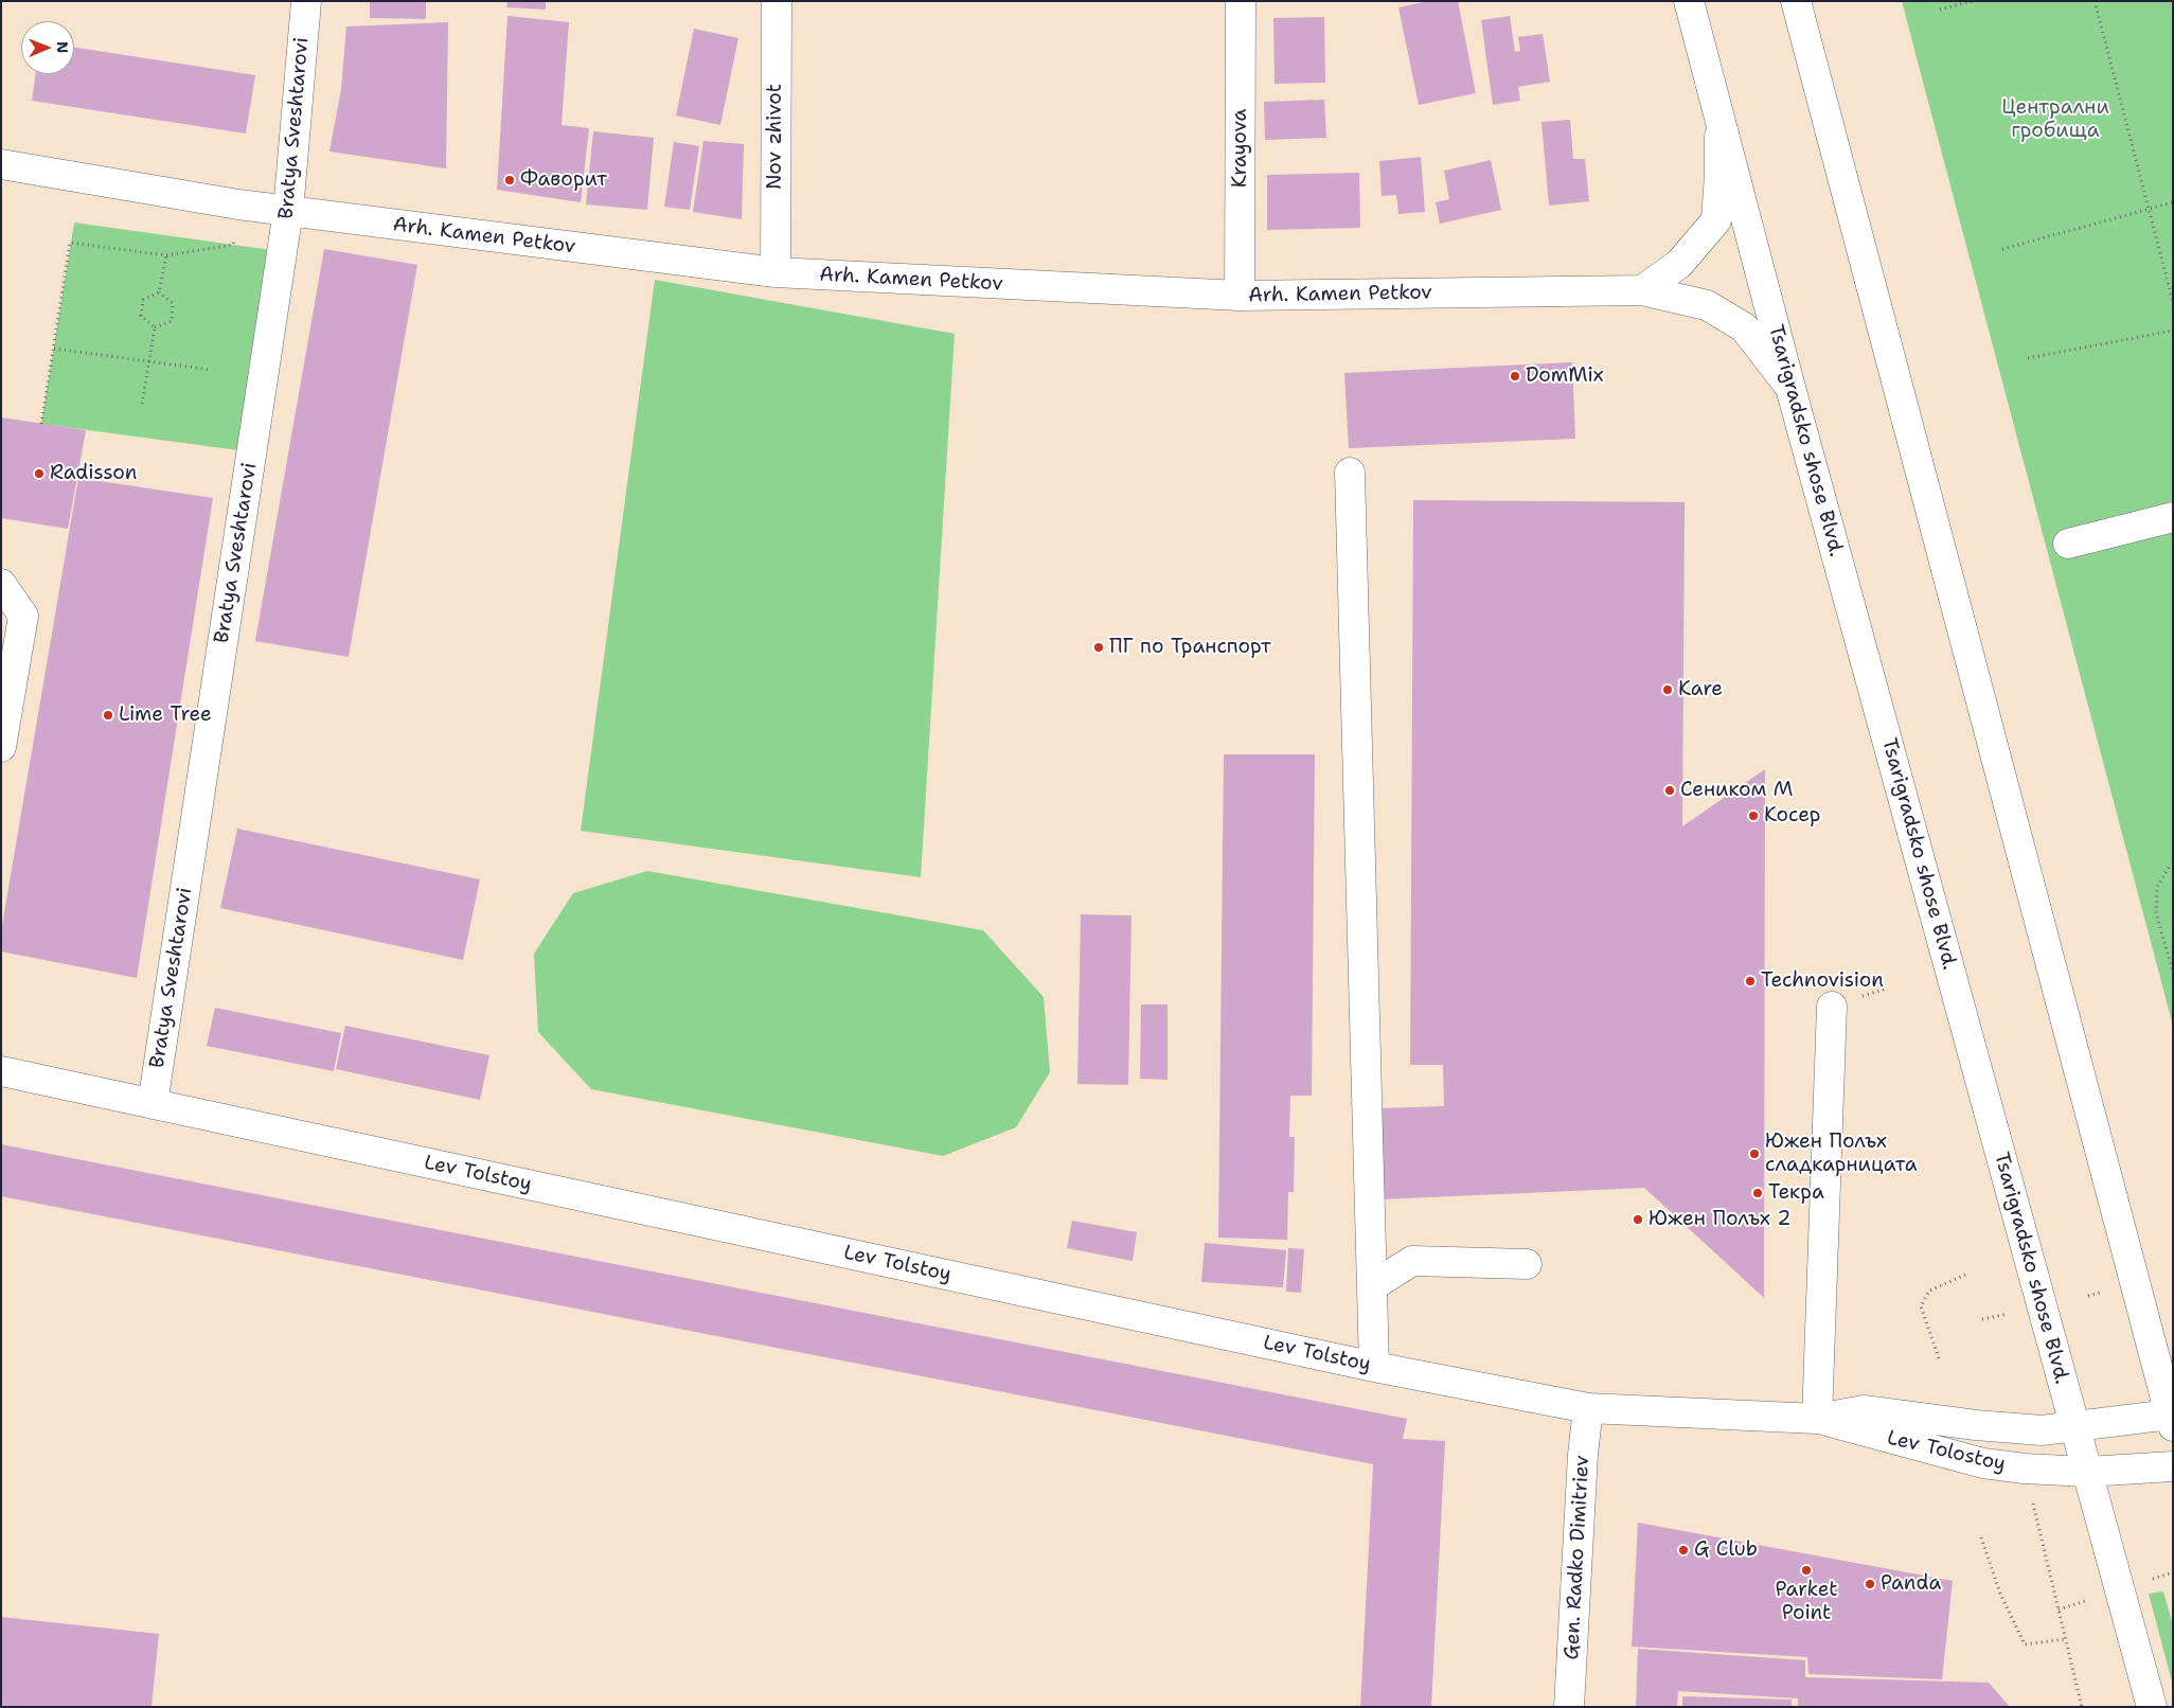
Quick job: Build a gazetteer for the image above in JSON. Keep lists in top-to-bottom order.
{
  "streets": {
    "street": [
      "Bratya Sveshtarovi",
      "Nov zhivot",
      "Krayova",
      "Arh. Kamen Petkov",
      "Tsarigradsko shose Blvd.",
      "Lev Tolstoy",
      "Lev Tolostoy",
      "Gen. Radko Dimitriev"
    ]
  },
  "crossings": [
    ["Bratya Sveshtarovi", "Arh. Kamen Petkov"],
    ["Bratya Sveshtarovi", "Lev Tolstoy"],
    ["Nov zhivot", "Arh. Kamen Petkov"],
    ["Krayova", "Arh. Kamen Petkov"],
    ["Arh. Kamen Petkov", "Tsarigradsko shose Blvd."],
    ["Tsarigradsko shose Blvd.", "Lev Tolostoy"],
    ["Lev Tolstoy", "Lev Tolostoy"],
    ["Lev Tolstoy", "Gen. Radko Dimitriev"]
  ],
  "parks": ["Централни гробища"],
  "places": [
    "Фаворит",
    "DomMix",
    "Radisson",
    "ПГ по Транспорт",
    "Kare",
    "Lime Tree",
    "Сеником М",
    "Косер",
    "Technovision",
    "Южен Полъх сладкарницата",
    "Текра",
    "Южен Полъх 2",
    "G Club",
    "Parket Point",
    "Panda"
  ],
  "north": "right"
}
